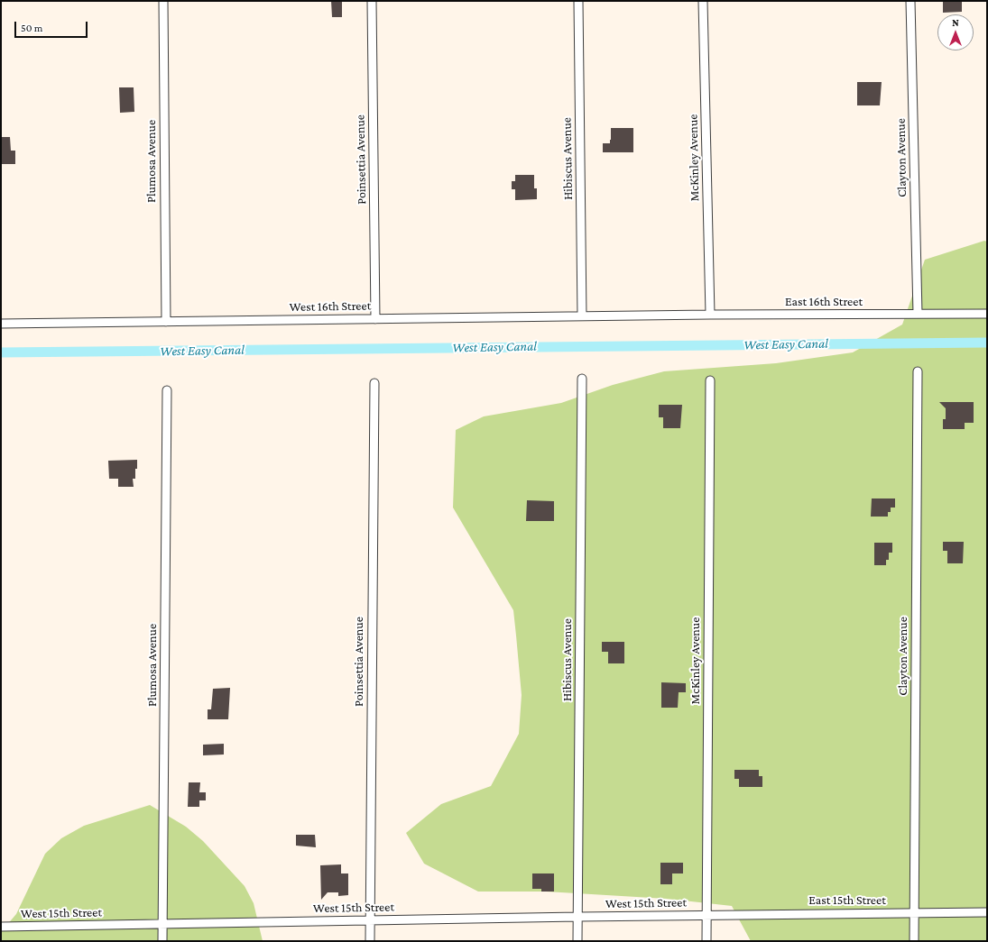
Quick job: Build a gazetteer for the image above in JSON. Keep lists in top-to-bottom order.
{
  "streets": {
    "street": [
      "McKinley Avenue",
      "Clayton Avenue",
      "Hibiscus Avenue",
      "Poinsettia Avenue",
      "Plumosa Avenue",
      "East 16th Street",
      "West 16th Street",
      "East 15th Street",
      "West 15th Street"
    ]
  },
  "crossings": [
    ["McKinley Avenue", "East 16th Street"],
    ["McKinley Avenue", "East 15th Street"],
    ["McKinley Avenue", "West 15th Street"],
    ["Clayton Avenue", "East 16th Street"],
    ["Clayton Avenue", "East 15th Street"],
    ["Hibiscus Avenue", "West 16th Street"],
    ["Hibiscus Avenue", "West 15th Street"],
    ["Poinsettia Avenue", "West 16th Street"],
    ["Poinsettia Avenue", "West 15th Street"],
    ["Plumosa Avenue", "West 16th Street"],
    ["Plumosa Avenue", "West 15th Street"],
    ["East 16th Street", "West 16th Street"],
    ["East 15th Street", "West 15th Street"]
  ],
  "water": ["West Easy Canal"],
  "scale_bar": "50 m",
  "north": "top"
}
